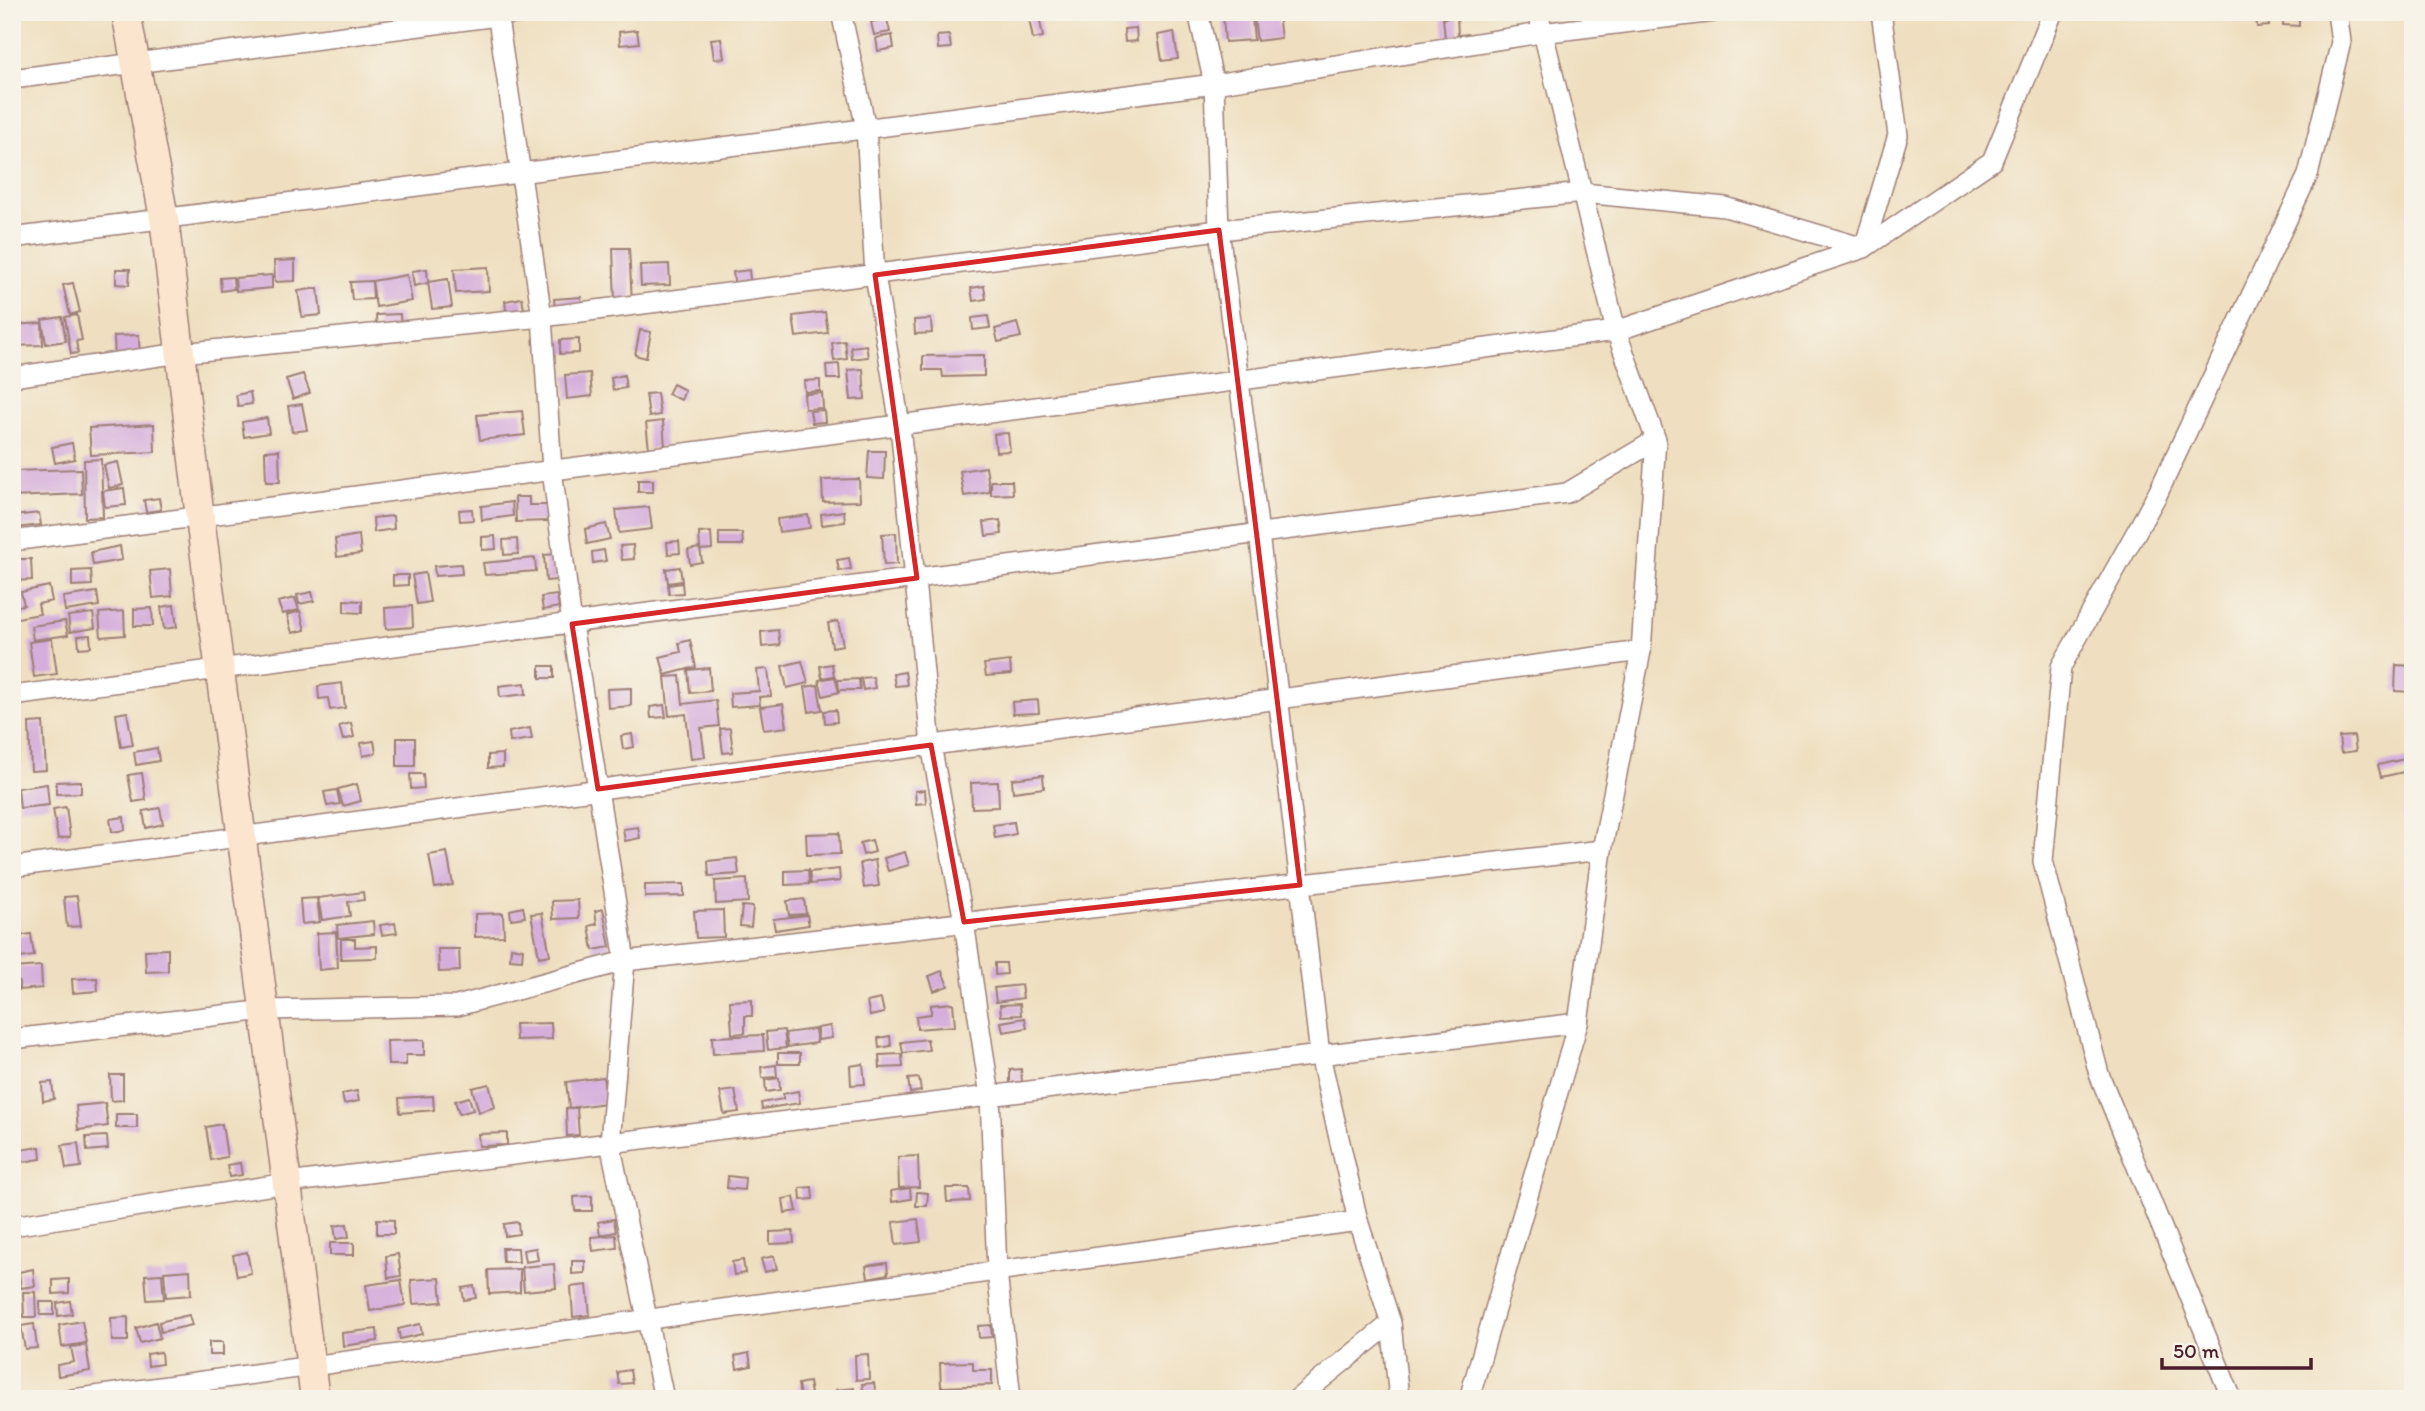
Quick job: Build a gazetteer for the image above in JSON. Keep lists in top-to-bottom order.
{
  "scale_bar": "50 m"
}
